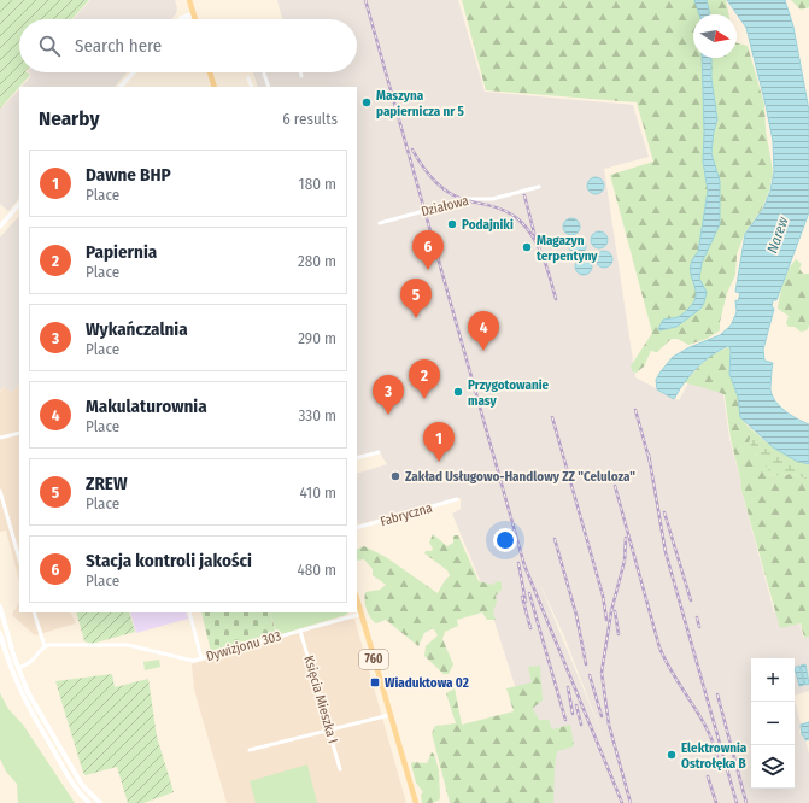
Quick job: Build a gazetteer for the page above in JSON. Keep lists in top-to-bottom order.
{
  "streets": {
    "main road": ["760"],
    "street": [
      "Działowa",
      "Fabryczna",
      "Dywizjonu 303",
      "Księcia Mieszka I"
    ]
  },
  "crossings": [
    ["Dywizjonu 303", "760"],
    ["Dywizjonu 303", "Księcia Mieszka I"]
  ],
  "water": ["Narew"],
  "places": {
    "other": [
      "Maszyna papiernicza nr 5",
      "Podajniki",
      "Magazyn terpentyny",
      "Przygotowanie masy",
      "Zakład Usługowo-Handlowy ZZ \"Celuloza\"",
      "Elektrownia Ostrołęka B"
    ],
    "transit": ["Wiaduktowa 02"]
  },
  "north": "right",
  "page": {
    "search": "Search here",
    "heading": ["Nearby", "6 results"],
    "list": [
      {
        "mark": "1",
        "name": "Dawne BHP",
        "note": "Place",
        "value": "180 m"
      },
      {
        "mark": "2",
        "name": "Papiernia",
        "note": "Place",
        "value": "280 m"
      },
      {
        "mark": "3",
        "name": "Wykańczalnia",
        "note": "Place",
        "value": "290 m"
      },
      {
        "mark": "4",
        "name": "Makulaturownia",
        "note": "Place",
        "value": "330 m"
      },
      {
        "mark": "5",
        "name": "ZREW",
        "note": "Place",
        "value": "410 m"
      },
      {
        "mark": "6",
        "name": "Stacja kontroli jakości",
        "note": "Place",
        "value": "480 m"
      }
    ],
    "pins": [
      "6",
      "5",
      "4",
      "2",
      "3",
      "1"
    ],
    "map_buttons": ["+", "−"]
  }
}
